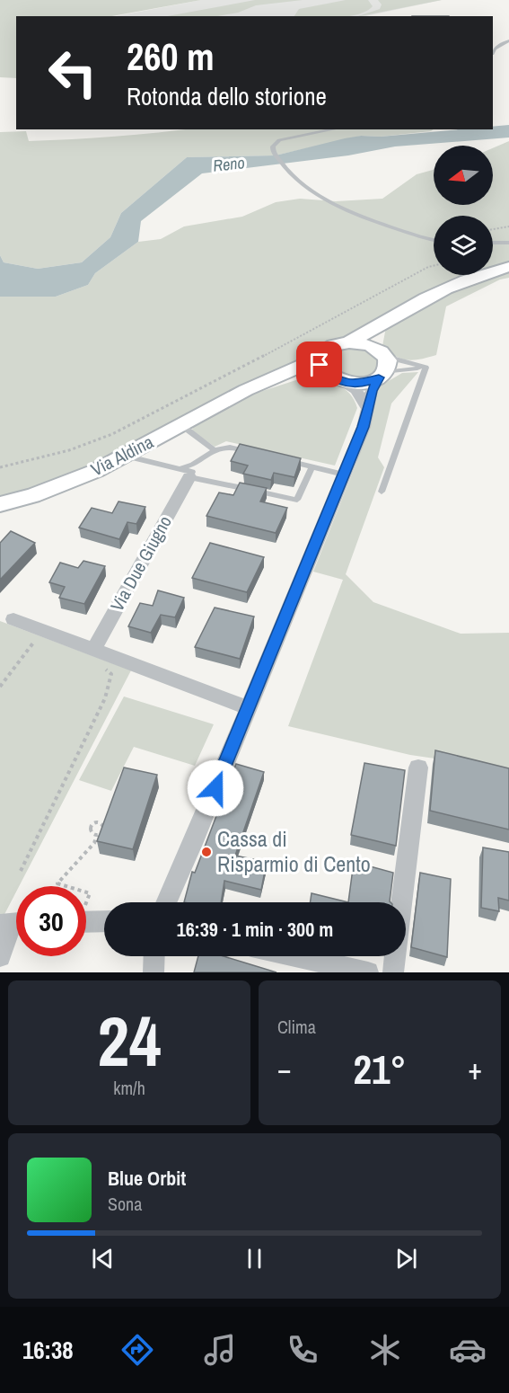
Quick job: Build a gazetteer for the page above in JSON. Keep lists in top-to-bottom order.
{
  "streets": {
    "street": ["Via Aldina", "Via Due Giugno"]
  },
  "water": ["Reno"],
  "places": ["Cassa di Risparmio di Cento"],
  "north": "left",
  "page": {
    "turn": ["260 m", "Rotonda dello storione"],
    "limit": "30",
    "trip": "16:39 · 1 min · 300 m",
    "tile": [
      ["24", "km/h"],
      "Clima"
    ],
    "heat": ["−", "21°", "+"],
    "song": ["Blue Orbit", "Sona"],
    "tabs": "16:38"
  }
}
